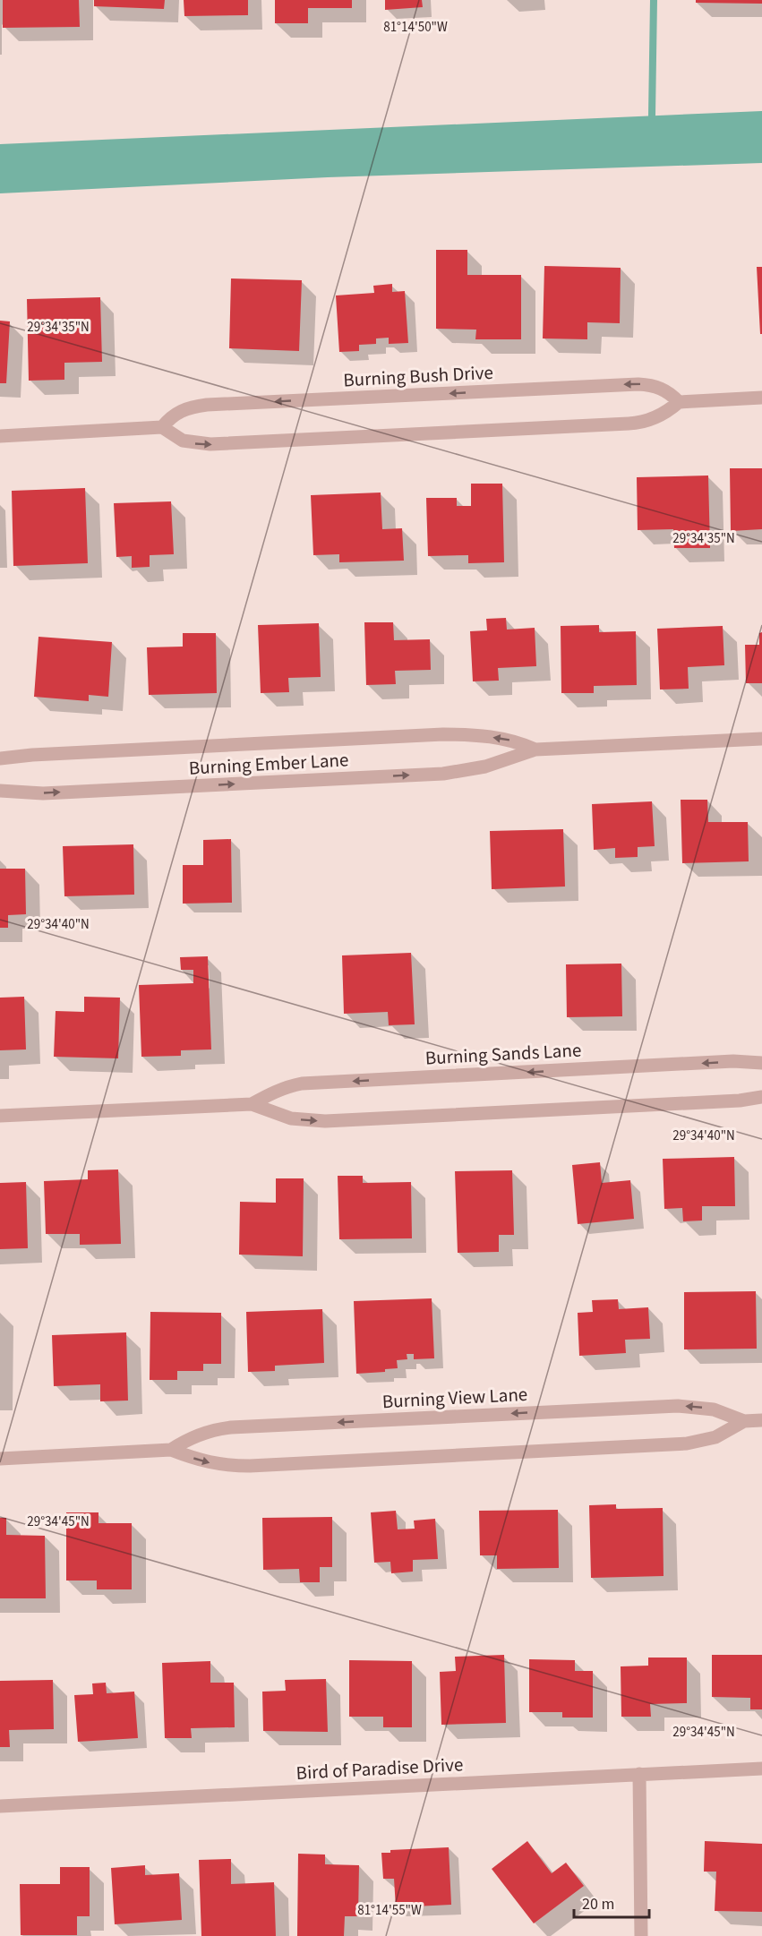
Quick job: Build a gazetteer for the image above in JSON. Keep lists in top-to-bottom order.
{
  "streets": {
    "street": [
      "Burning Bush Drive",
      "Burning Ember Lane",
      "Burning Sands Lane",
      "Burning View Lane",
      "Bird of Paradise Drive"
    ]
  },
  "scale_bar": "20 m",
  "coordinates": [
    "81°14'50\"W",
    "29°34'35\"N",
    "29°34'40\"N",
    "29°34'45\"N",
    "81°14'55\"W"
  ]
}
